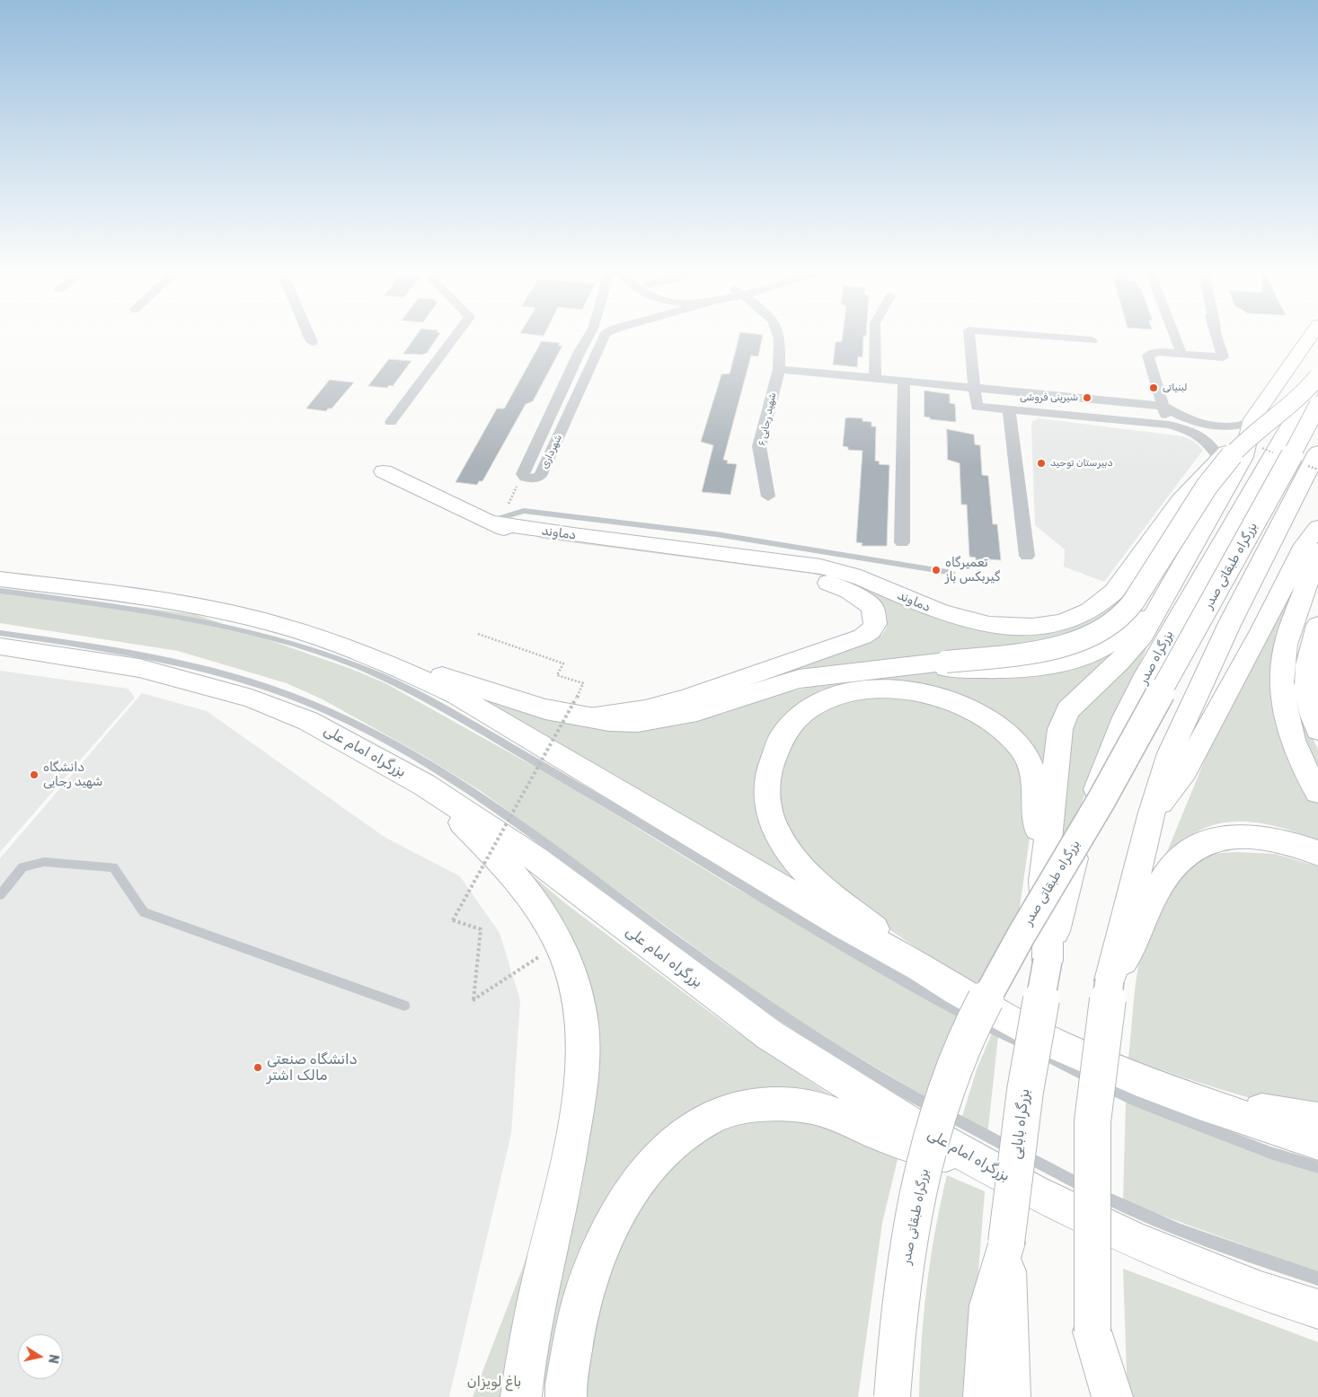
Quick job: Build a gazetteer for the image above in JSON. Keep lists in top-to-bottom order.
{
  "streets": {
    "main road": [
      "دماوند",
      "بزرگراه طبقاتی صدر",
      "بزرگراه صدر",
      "بزرگراه امام علی",
      "بزرگراه بابایی"
    ],
    "street": ["شهید رجایی ۶", "شهرداری"]
  },
  "crossings": [
    ["بزرگراه صدر", "بزرگراه بابایی"]
  ],
  "parks": ["باغ لویزان"],
  "places": [
    "لبنیاتی",
    "شیرینی فروشی",
    "دبیرستان توحید",
    "تعمیرگاه گیربکس باز",
    "دانشگاه شهید رجایی",
    "دانشگاه صنعتی مالک اشتر"
  ],
  "north": "right"
}
